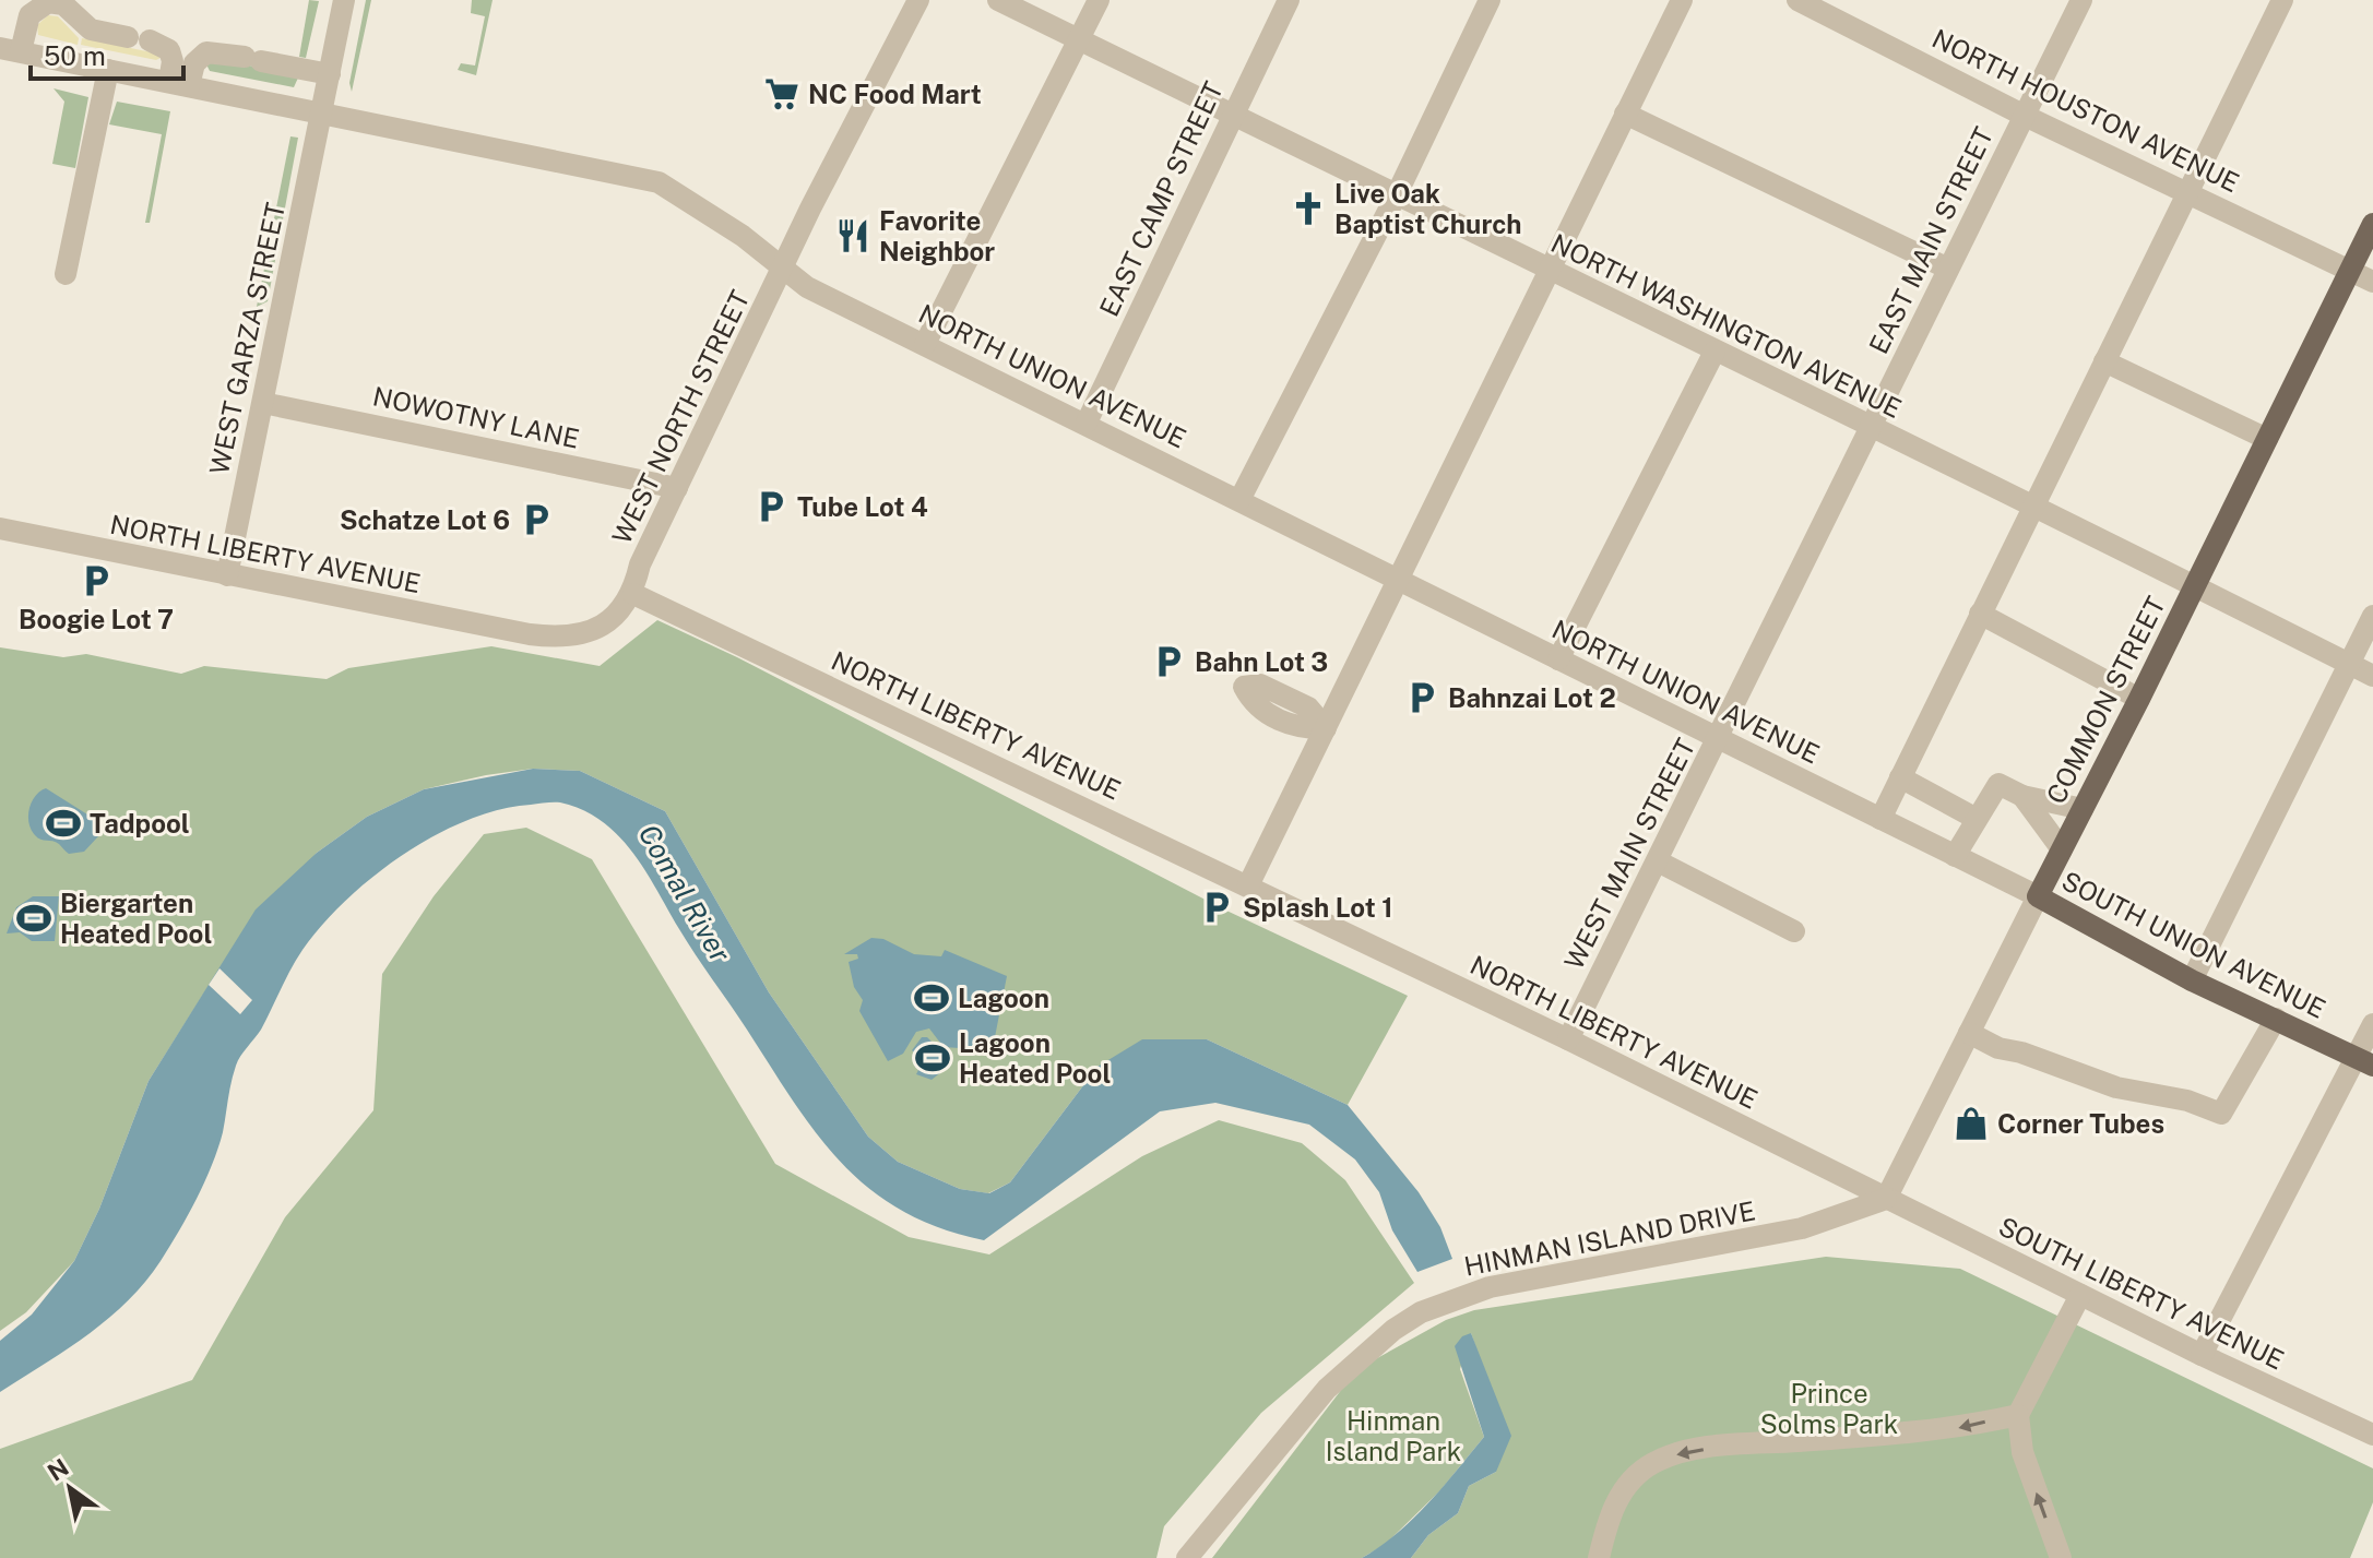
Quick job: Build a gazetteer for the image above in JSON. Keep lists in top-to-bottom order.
{
  "streets": {
    "main road": ["COMMON STREET", "SOUTH UNION AVENUE"],
    "street": [
      "NORTH HOUSTON AVENUE",
      "EAST CAMP STREET",
      "EAST MAIN STREET",
      "NORTH WASHINGTON AVENUE",
      "WEST GARZA STREET",
      "NORTH UNION AVENUE",
      "NOWOTNY LANE",
      "WEST NORTH STREET",
      "NORTH LIBERTY AVENUE",
      "WEST MAIN STREET",
      "HINMAN ISLAND DRIVE",
      "SOUTH LIBERTY AVENUE"
    ]
  },
  "crossings": [
    ["NORTH HOUSTON AVENUE", "EAST MAIN STREET"],
    ["NORTH HOUSTON AVENUE", "COMMON STREET"],
    ["EAST CAMP STREET", "NORTH WASHINGTON AVENUE"],
    ["EAST CAMP STREET", "NORTH UNION AVENUE"],
    ["EAST MAIN STREET", "NORTH WASHINGTON AVENUE"],
    ["EAST MAIN STREET", "NORTH UNION AVENUE"],
    ["EAST MAIN STREET", "WEST MAIN STREET"],
    ["NORTH WASHINGTON AVENUE", "COMMON STREET"],
    ["WEST GARZA STREET", "NORTH UNION AVENUE"],
    ["WEST GARZA STREET", "NOWOTNY LANE"],
    ["WEST GARZA STREET", "NORTH LIBERTY AVENUE"],
    ["NORTH UNION AVENUE", "WEST NORTH STREET"],
    ["NORTH UNION AVENUE", "COMMON STREET"],
    ["NORTH UNION AVENUE", "WEST MAIN STREET"],
    ["NORTH UNION AVENUE", "SOUTH UNION AVENUE"],
    ["NOWOTNY LANE", "WEST NORTH STREET"],
    ["WEST NORTH STREET", "NORTH LIBERTY AVENUE"],
    ["NORTH LIBERTY AVENUE", "COMMON STREET"],
    ["NORTH LIBERTY AVENUE", "WEST MAIN STREET"],
    ["NORTH LIBERTY AVENUE", "HINMAN ISLAND DRIVE"],
    ["NORTH LIBERTY AVENUE", "SOUTH LIBERTY AVENUE"],
    ["COMMON STREET", "SOUTH UNION AVENUE"],
    ["COMMON STREET", "HINMAN ISLAND DRIVE"],
    ["COMMON STREET", "SOUTH LIBERTY AVENUE"],
    ["HINMAN ISLAND DRIVE", "SOUTH LIBERTY AVENUE"]
  ],
  "water": ["Comal River"],
  "parks": ["Prince Solms Park", "Hinman Island Park"],
  "places": {
    "supermarket": ["NC Food Mart"],
    "church": ["Live Oak Baptist Church"],
    "restaurant": ["Favorite Neighbor"],
    "parking": [
      "Tube Lot 4",
      "Schatze Lot 6",
      "Boogie Lot 7",
      "Bahn Lot 3",
      "Bahnzai Lot 2",
      "Splash Lot 1"
    ],
    "sports": [
      "Tadpool",
      "Biergarten Heated Pool",
      "Lagoon",
      "Lagoon Heated Pool"
    ],
    "shop": ["Corner Tubes"]
  },
  "scale_bar": "50 m",
  "north": "top left"
}
